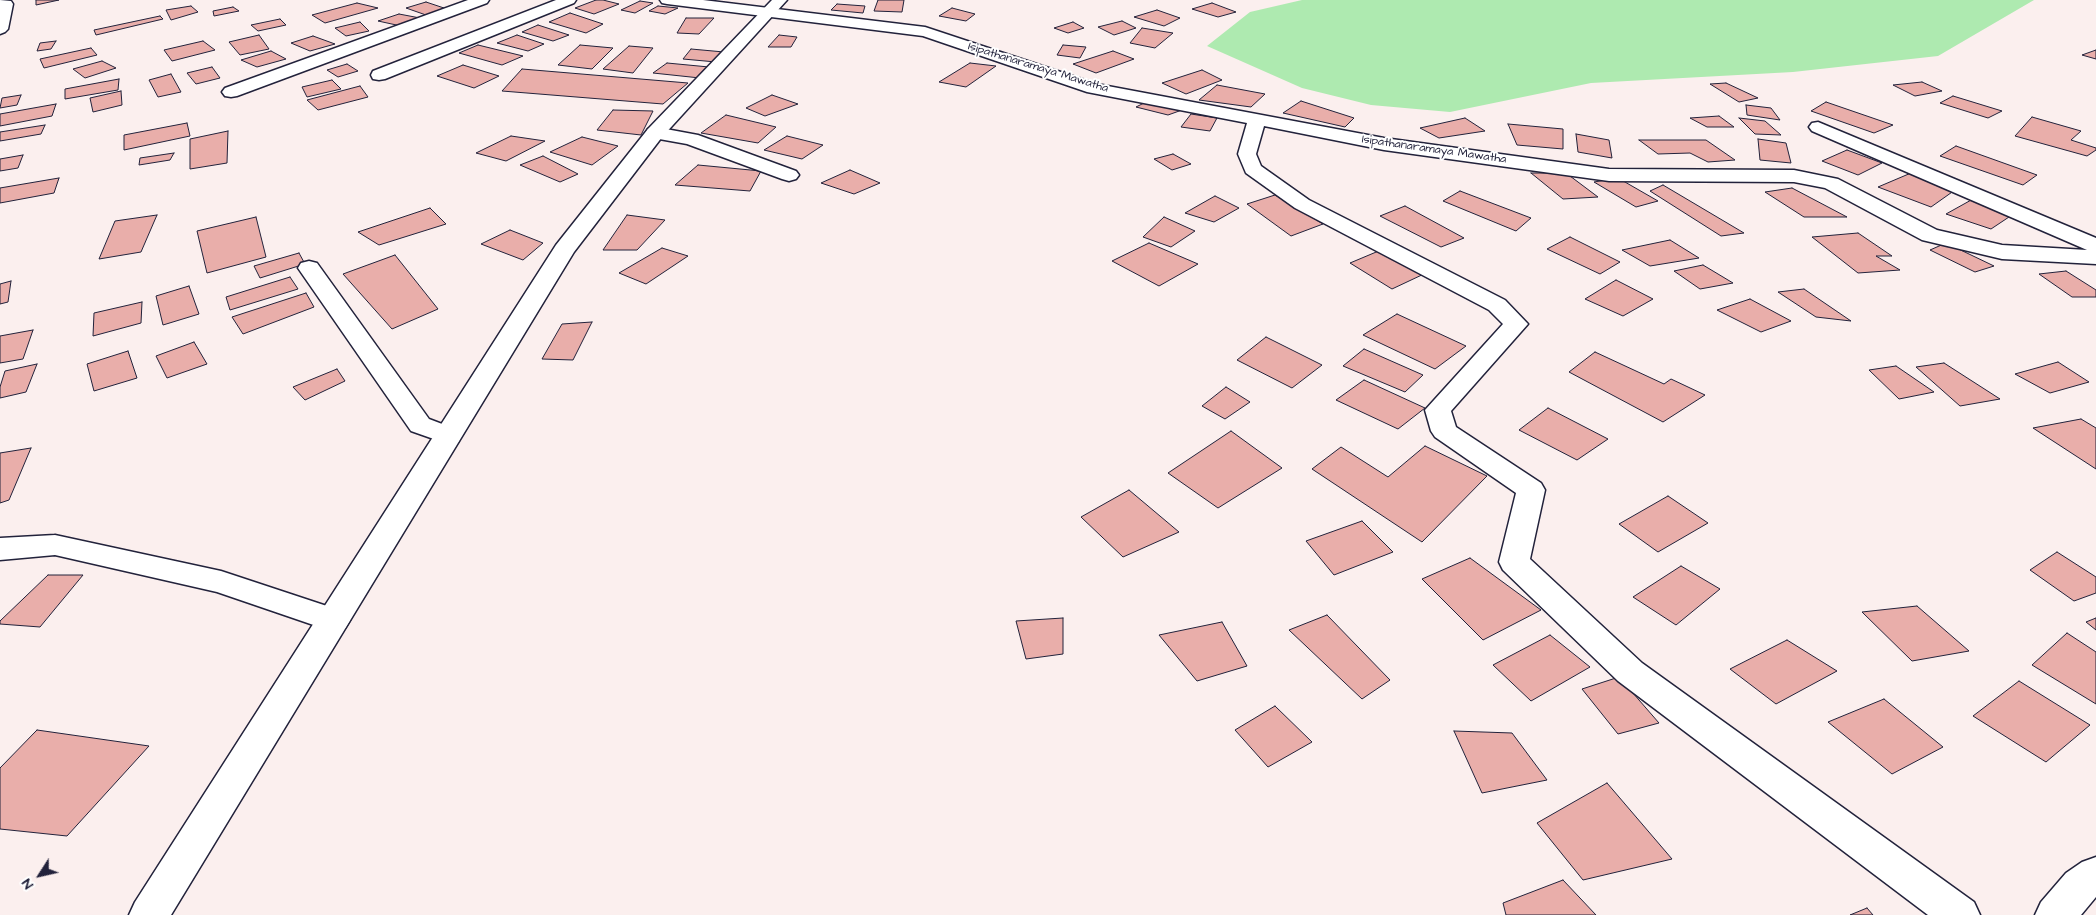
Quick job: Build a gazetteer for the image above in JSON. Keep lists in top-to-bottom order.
{
  "streets": {
    "street": ["Isipathanaramaya Mawatha"]
  },
  "north": "bottom left"
}
